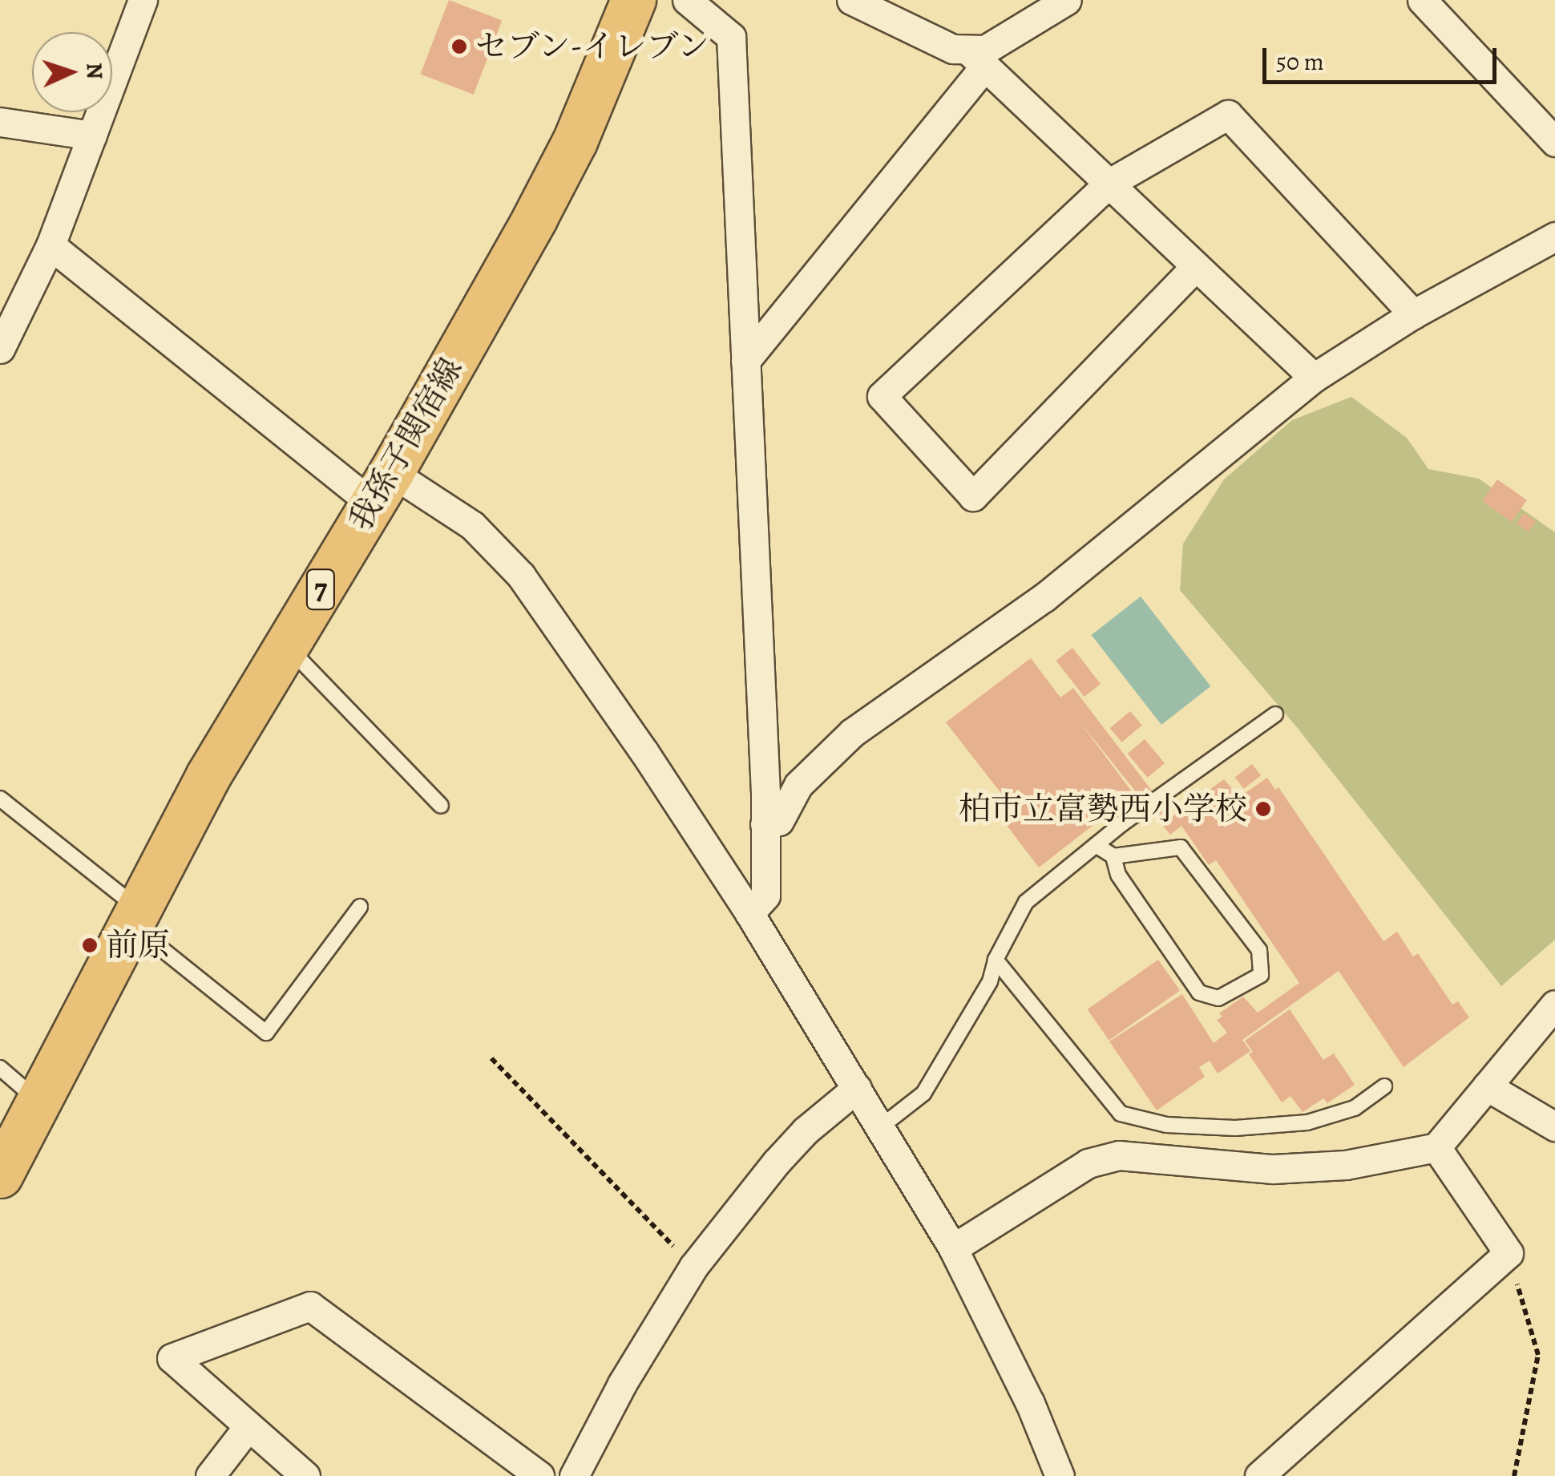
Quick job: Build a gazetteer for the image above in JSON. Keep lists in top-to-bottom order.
{
  "streets": {
    "main road": ["我孫子関宿線", "7"]
  },
  "places": ["セブン-イレブン", "柏市立富勢西小学校", "前原"],
  "scale_bar": "50 m",
  "north": "right"
}
